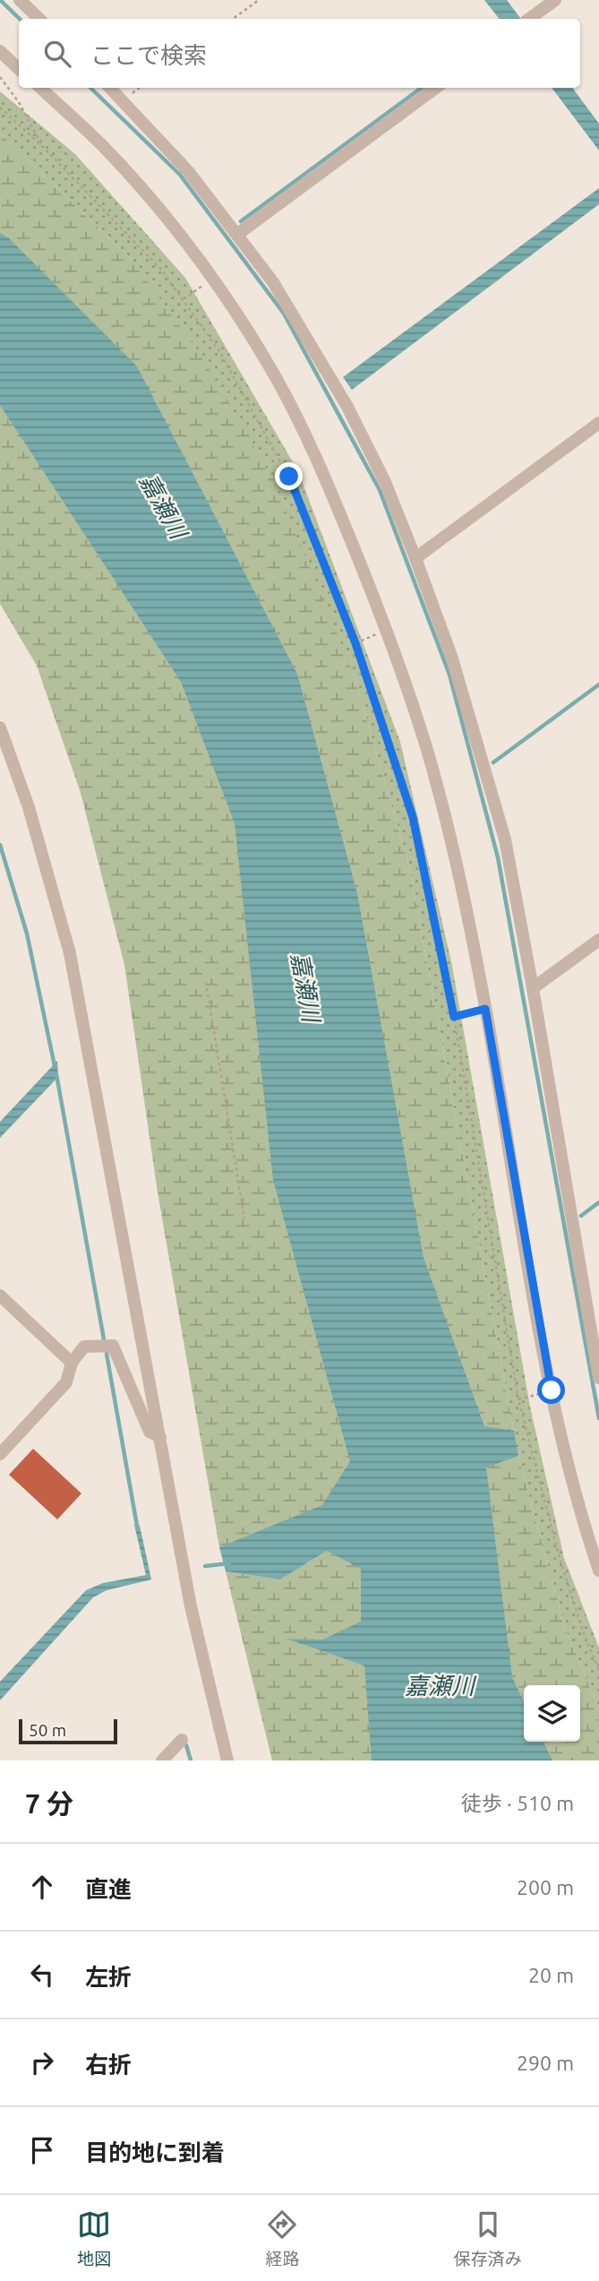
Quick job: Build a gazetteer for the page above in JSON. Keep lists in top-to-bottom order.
{
  "water": ["嘉瀬川"],
  "scale_bar": "50 m",
  "page": {
    "search": "ここで検索",
    "scale": "50 m",
    "heading": ["7 分", "徒歩 · 510 m"],
    "list": [
      ["直進", "200 m"],
      ["左折", "20 m"],
      ["右折", "290 m"],
      "目的地に到着"
    ],
    "nav": ["地図", "経路", "保存済み"]
  }
}
